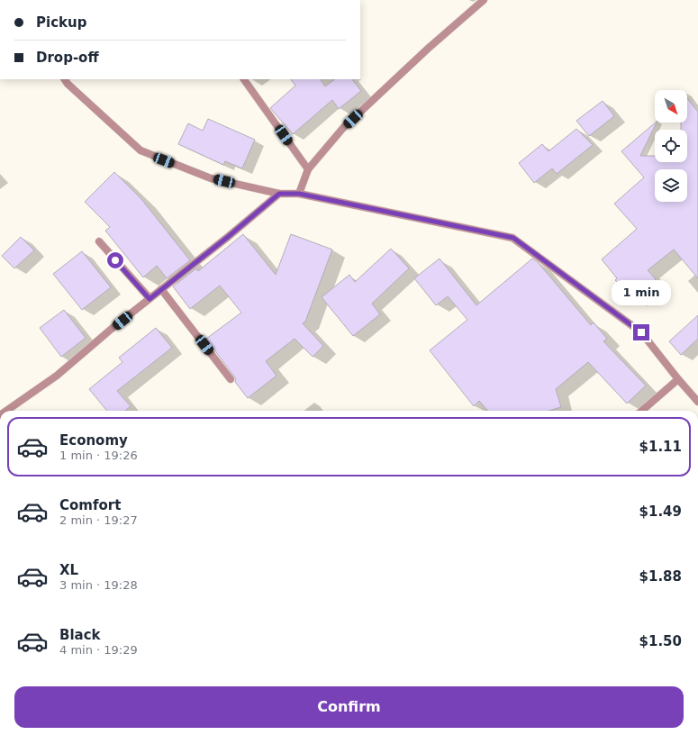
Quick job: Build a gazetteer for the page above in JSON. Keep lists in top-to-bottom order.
{
  "north": "bottom right",
  "page": {
    "banner": ["Pickup", "Drop-off"],
    "bubble": "1 min",
    "list": [
      {
        "name": "Economy",
        "note": "1 min · 19:26",
        "value": "$1.11"
      },
      {
        "name": "Comfort",
        "note": "2 min · 19:27",
        "value": "$1.49"
      },
      {
        "name": "XL",
        "note": "3 min · 19:28",
        "value": "$1.88"
      },
      {
        "name": "Black",
        "note": "4 min · 19:29",
        "value": "$1.50"
      }
    ],
    "buttons": "Confirm"
  }
}
